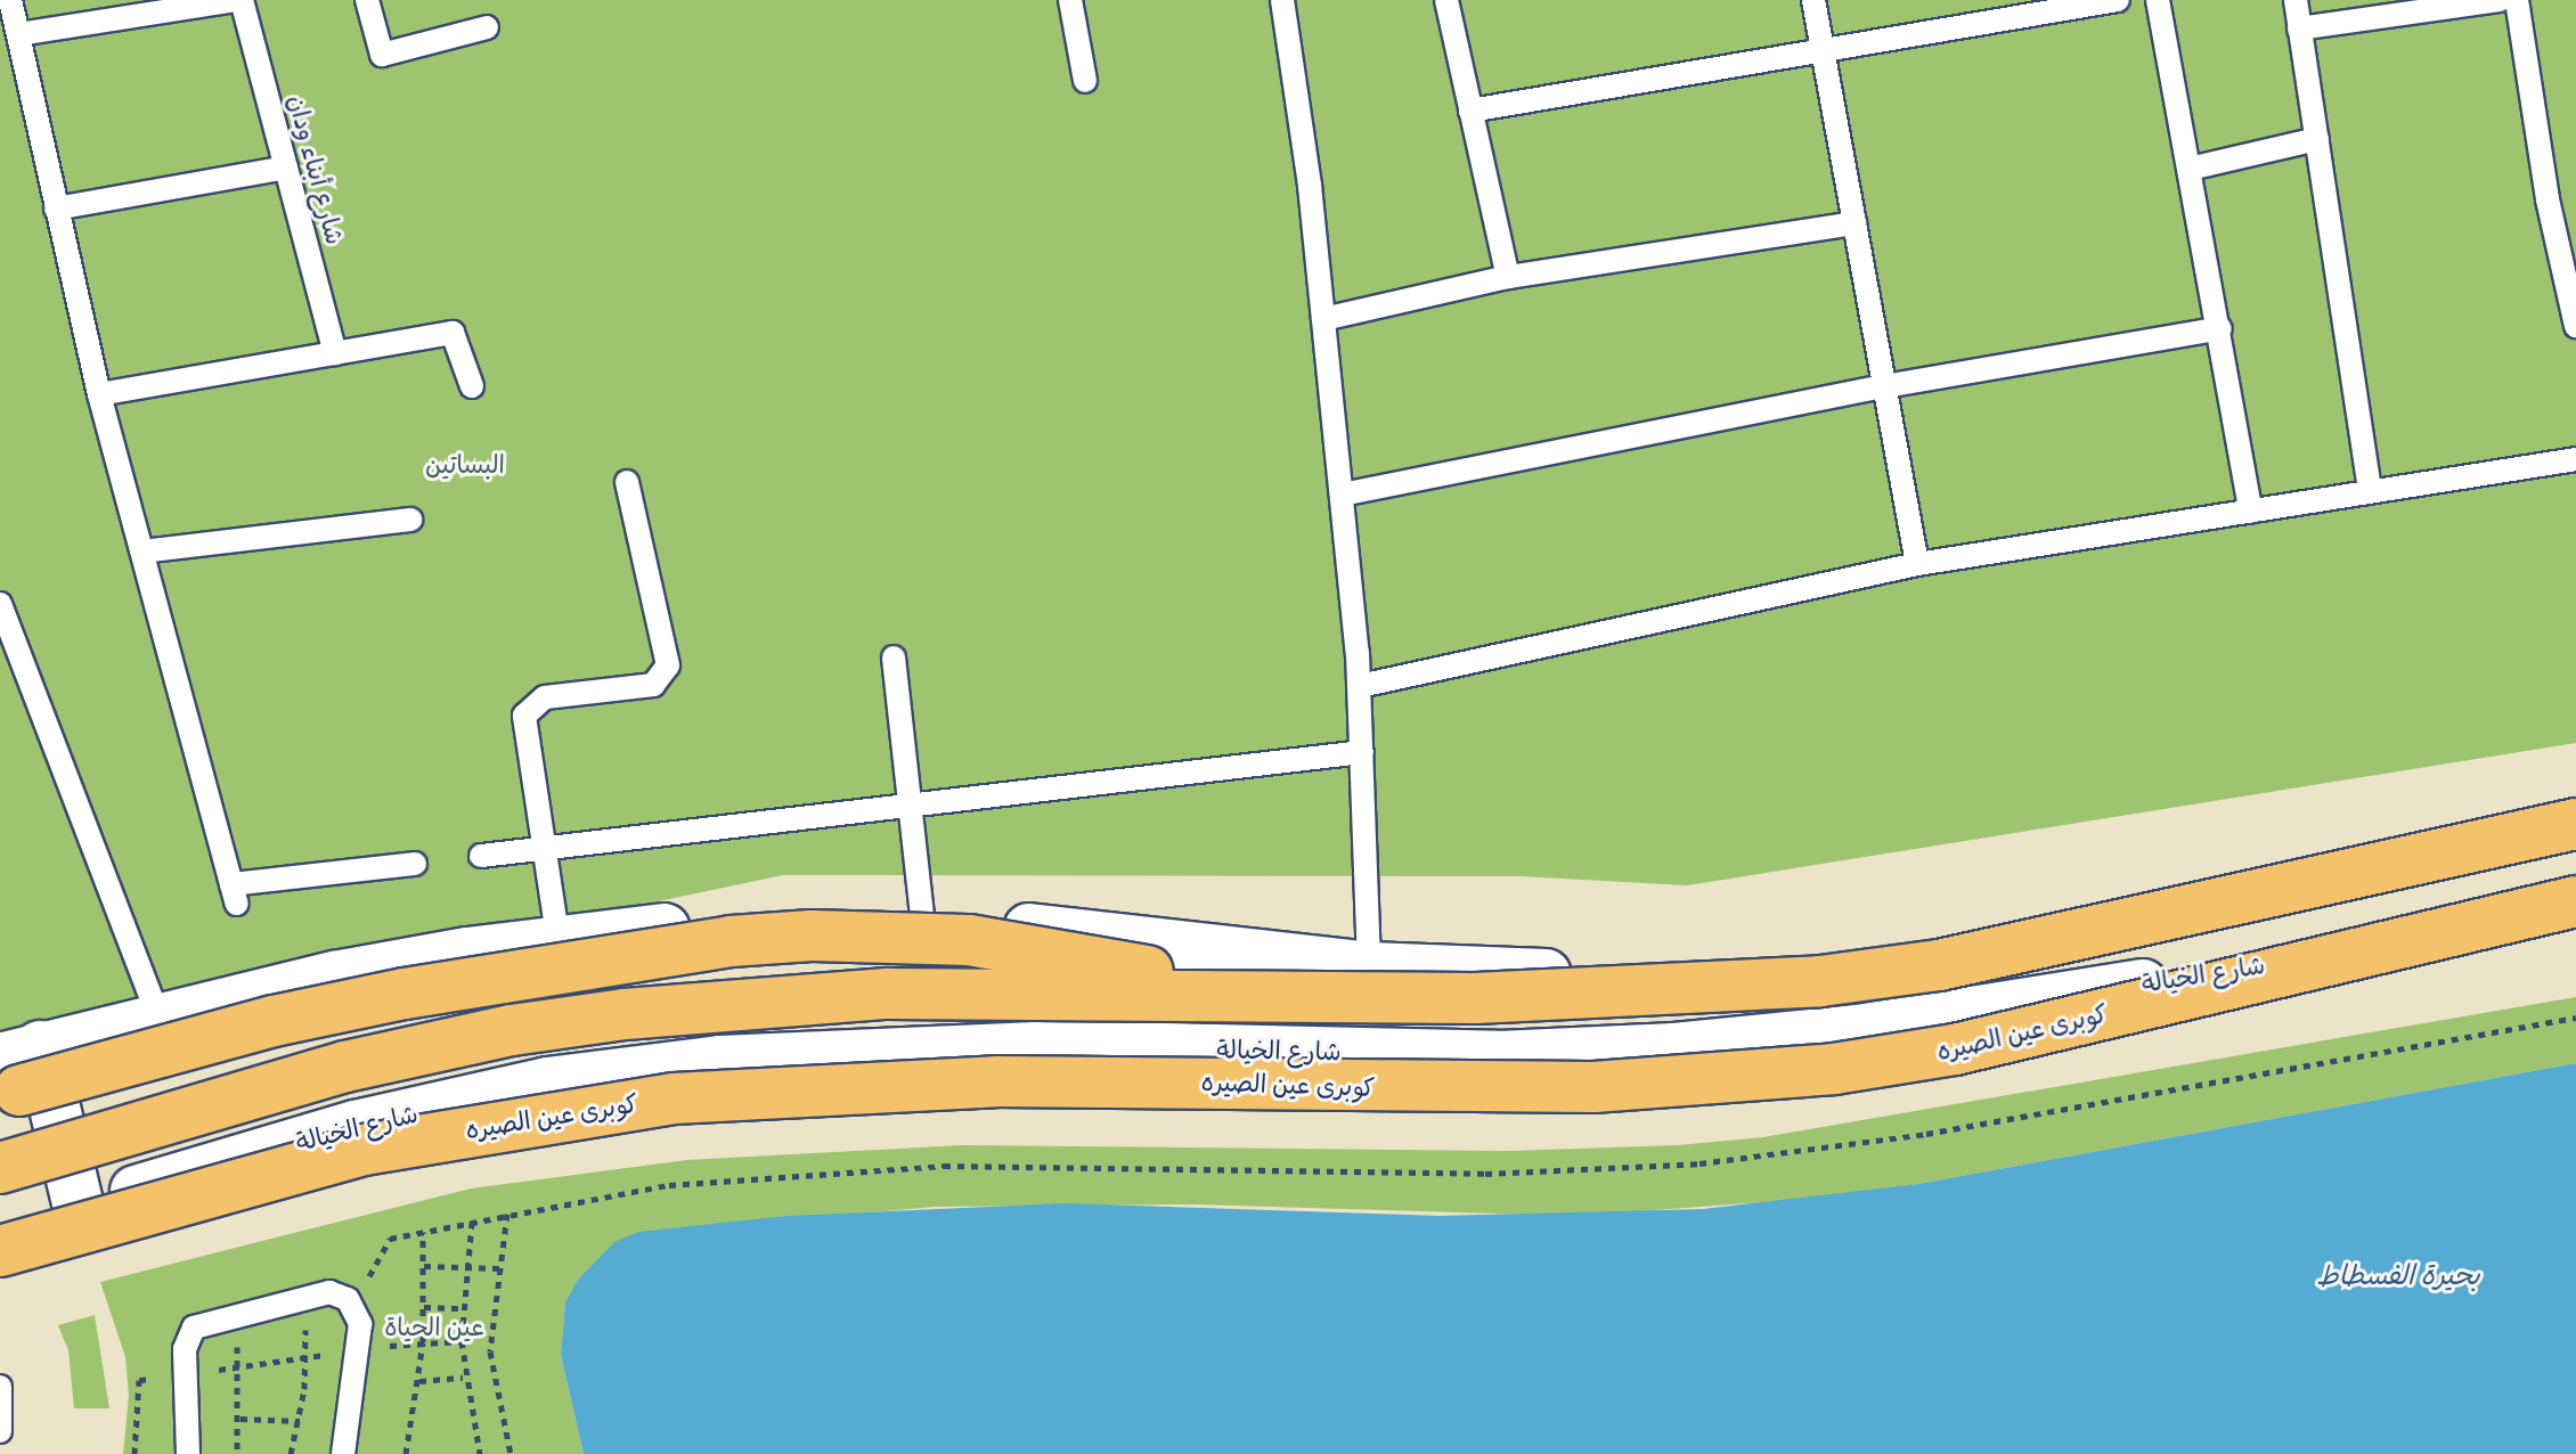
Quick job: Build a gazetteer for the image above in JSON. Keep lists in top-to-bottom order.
{
  "streets": {
    "highway": ["كوبرى عين الصيره"],
    "street": ["شارع الخيالة"],
    "lane": ["شارع أبناء ودان"]
  },
  "crossings": [
    ["شارع الخيالة", "كوبرى عين الصيره"]
  ],
  "water": ["بحيرة الفسطاط"],
  "parks": ["البساتين", "عين الحياة"]
}
